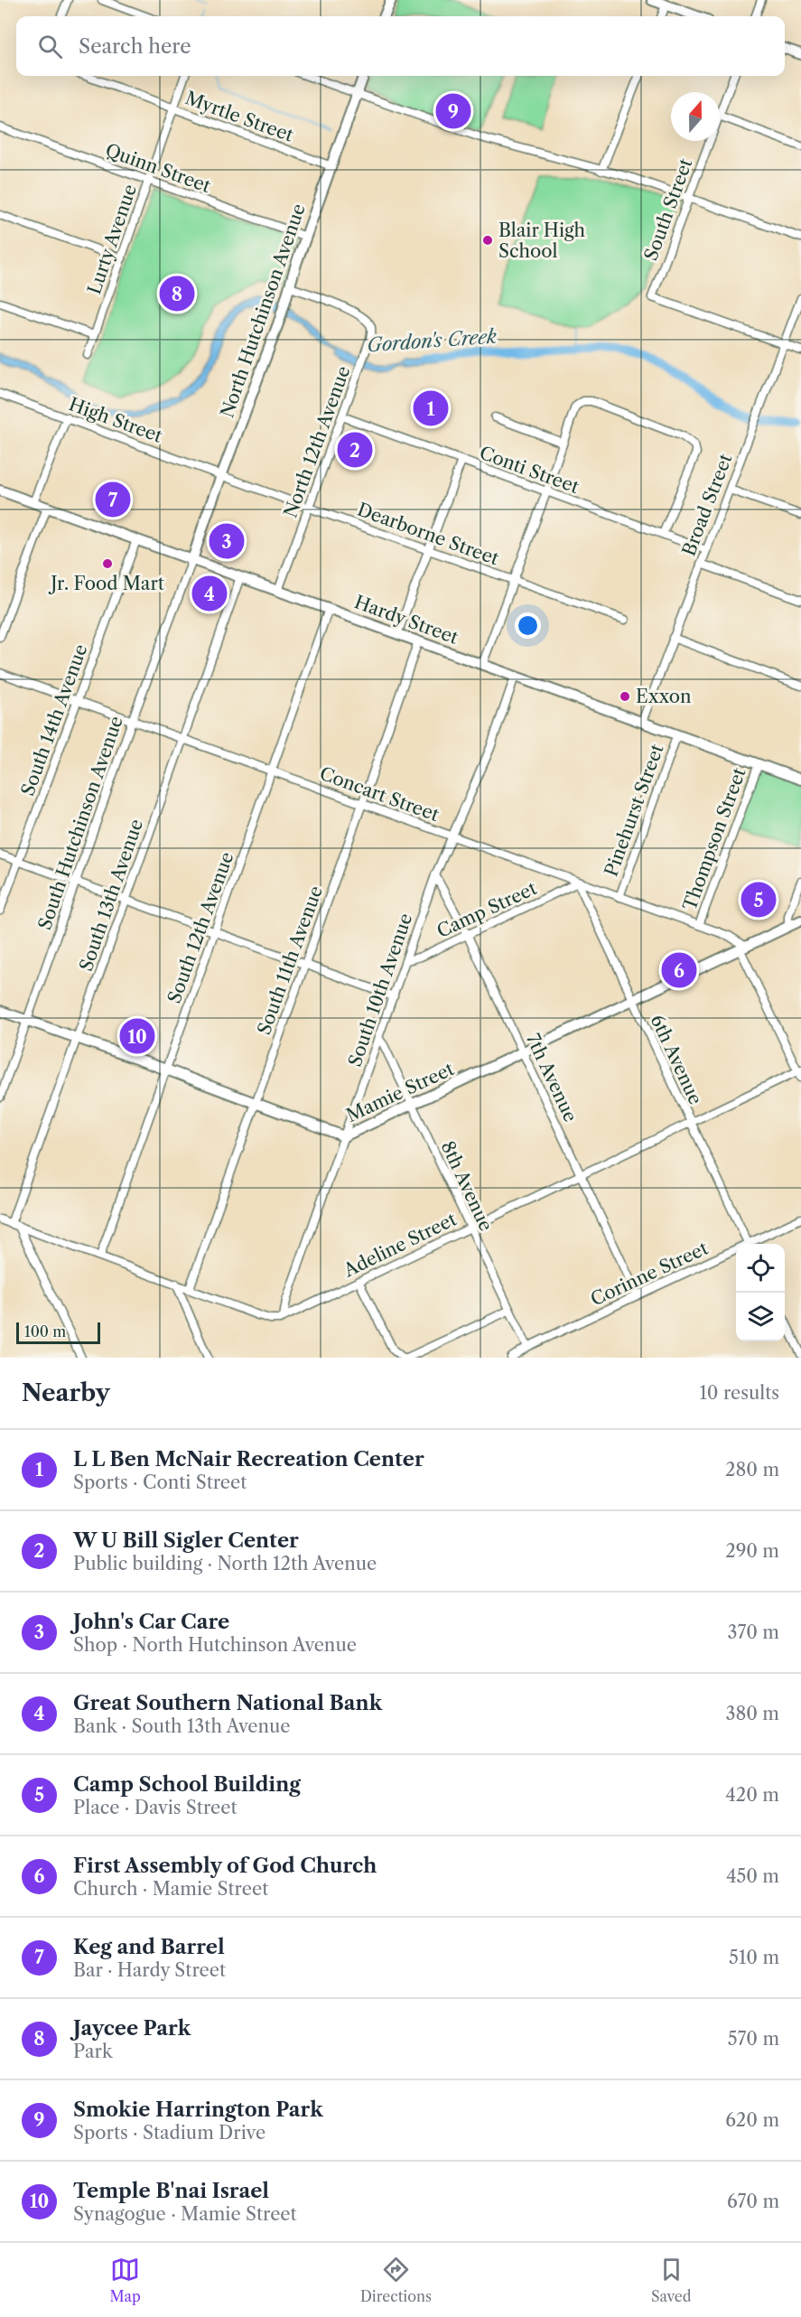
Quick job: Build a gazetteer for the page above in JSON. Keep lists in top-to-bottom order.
{
  "streets": {
    "main road": ["North Hutchinson Avenue", "Hardy Street", "Mamie Street"],
    "street": [
      "Myrtle Street",
      "Quinn Street",
      "South Street",
      "Lurty Avenue",
      "High Street",
      "North 12th Avenue",
      "Conti Street",
      "Broad Street",
      "Dearborne Street",
      "South 14th Avenue",
      "Concart Street",
      "Pinehurst Street",
      "South Hutchinson Avenue",
      "Thompson Street",
      "South 13th Avenue",
      "Camp Street",
      "South 12th Avenue",
      "South 11th Avenue",
      "South 10th Avenue",
      "6th Avenue",
      "7th Avenue",
      "8th Avenue",
      "Adeline Street",
      "Corinne Street"
    ]
  },
  "crossings": [
    ["Myrtle Street", "Lurty Avenue"],
    ["Myrtle Street", "North Hutchinson Avenue"],
    ["Quinn Street", "Lurty Avenue"],
    ["Quinn Street", "North Hutchinson Avenue"],
    ["South Street", "Broad Street"],
    ["North Hutchinson Avenue", "High Street"],
    ["North Hutchinson Avenue", "North 12th Avenue"],
    ["North Hutchinson Avenue", "Dearborne Street"],
    ["North Hutchinson Avenue", "Hardy Street"],
    ["North Hutchinson Avenue", "South Hutchinson Avenue"],
    ["High Street", "Dearborne Street"],
    ["North 12th Avenue", "Conti Street"],
    ["North 12th Avenue", "Dearborne Street"],
    ["North 12th Avenue", "Hardy Street"],
    ["Conti Street", "Broad Street"],
    ["Broad Street", "Hardy Street"],
    ["Hardy Street", "South 14th Avenue"],
    ["Hardy Street", "Pinehurst Street"],
    ["Hardy Street", "South Hutchinson Avenue"],
    ["Hardy Street", "Thompson Street"],
    ["Hardy Street", "South 13th Avenue"],
    ["Hardy Street", "South 12th Avenue"],
    ["Hardy Street", "South 11th Avenue"],
    ["Hardy Street", "South 10th Avenue"],
    ["South 14th Avenue", "Concart Street"],
    ["Concart Street", "Pinehurst Street"],
    ["Concart Street", "South Hutchinson Avenue"],
    ["Concart Street", "Thompson Street"],
    ["Concart Street", "South 13th Avenue"],
    ["Concart Street", "Camp Street"],
    ["Concart Street", "South 12th Avenue"],
    ["Concart Street", "South 11th Avenue"],
    ["Concart Street", "South 10th Avenue"],
    ["Concart Street", "6th Avenue"],
    ["Concart Street", "Mamie Street"],
    ["South Hutchinson Avenue", "Mamie Street"],
    ["South 13th Avenue", "Mamie Street"],
    ["Camp Street", "South 10th Avenue"],
    ["Camp Street", "6th Avenue"],
    ["Camp Street", "7th Avenue"],
    ["South 12th Avenue", "Mamie Street"],
    ["South 11th Avenue", "Mamie Street"],
    ["South 10th Avenue", "7th Avenue"],
    ["South 10th Avenue", "Mamie Street"],
    ["South 10th Avenue", "8th Avenue"],
    ["South 10th Avenue", "Adeline Street"],
    ["6th Avenue", "Mamie Street"],
    ["6th Avenue", "Adeline Street"],
    ["7th Avenue", "Mamie Street"],
    ["7th Avenue", "Adeline Street"],
    ["7th Avenue", "Corinne Street"],
    ["Mamie Street", "8th Avenue"],
    ["8th Avenue", "Adeline Street"],
    ["8th Avenue", "Corinne Street"]
  ],
  "water": ["Gordon's Creek"],
  "places": ["Blair High School", "Jr. Food Mart", "Exxon"],
  "scale_bar": "100 m",
  "north": "top",
  "page": {
    "search": "Search here",
    "pins": [
      "9",
      "8",
      "1",
      "2",
      "7",
      "3",
      "4",
      "5",
      "6",
      "10"
    ],
    "scale": "100 m",
    "heading": ["Nearby", "10 results"],
    "list": [
      {
        "mark": "1",
        "name": "L L Ben McNair Recreation Center",
        "note": "Sports · Conti Street",
        "value": "280 m"
      },
      {
        "mark": "2",
        "name": "W U Bill Sigler Center",
        "note": "Public building · North 12th Avenue",
        "value": "290 m"
      },
      {
        "mark": "3",
        "name": "John's Car Care",
        "note": "Shop · North Hutchinson Avenue",
        "value": "370 m"
      },
      {
        "mark": "4",
        "name": "Great Southern National Bank",
        "note": "Bank · South 13th Avenue",
        "value": "380 m"
      },
      {
        "mark": "5",
        "name": "Camp School Building",
        "note": "Place · Davis Street",
        "value": "420 m"
      },
      {
        "mark": "6",
        "name": "First Assembly of God Church",
        "note": "Church · Mamie Street",
        "value": "450 m"
      },
      {
        "mark": "7",
        "name": "Keg and Barrel",
        "note": "Bar · Hardy Street",
        "value": "510 m"
      },
      {
        "mark": "8",
        "name": "Jaycee Park",
        "note": "Park",
        "value": "570 m"
      },
      {
        "mark": "9",
        "name": "Smokie Harrington Park",
        "note": "Sports · Stadium Drive",
        "value": "620 m"
      },
      {
        "mark": "10",
        "name": "Temple B'nai Israel",
        "note": "Synagogue · Mamie Street",
        "value": "670 m"
      }
    ],
    "nav": ["Map", "Directions", "Saved"]
  }
}
